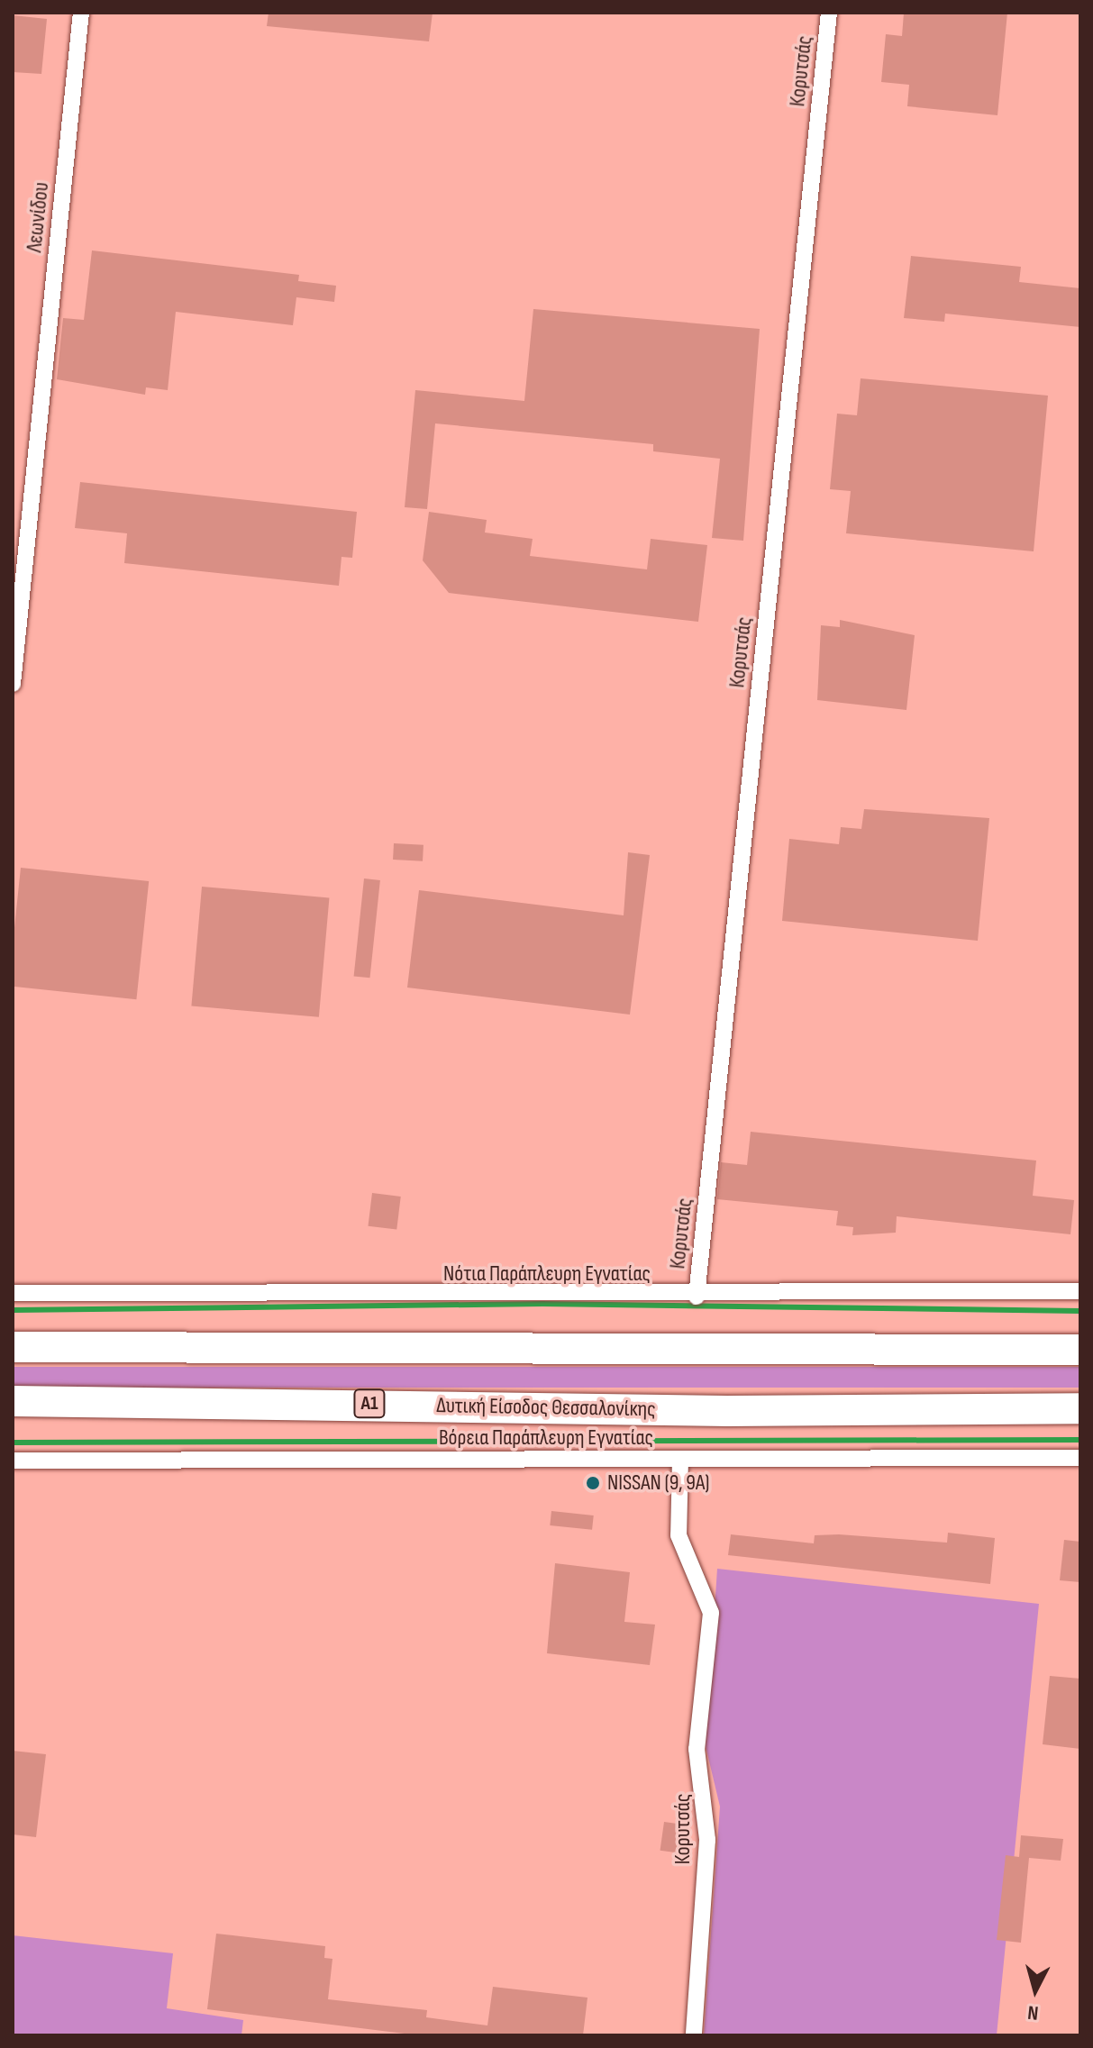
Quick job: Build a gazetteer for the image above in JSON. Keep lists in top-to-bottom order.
{
  "streets": {
    "highway": ["Α1", "Δυτική Είσοδος Θεσσαλονίκης"],
    "street": [
      "Κορυτσάς",
      "Λεωνίδου",
      "Νότια Παράπλευρη Εγνατίας",
      "Βόρεια Παράπλευρη Εγνατίας"
    ]
  },
  "crossings": [
    ["Κορυτσάς", "Νότια Παράπλευρη Εγνατίας"],
    ["Κορυτσάς", "Βόρεια Παράπλευρη Εγνατίας"]
  ],
  "places": ["NISSAN (9, 9Α)"],
  "north": "bottom"
}
